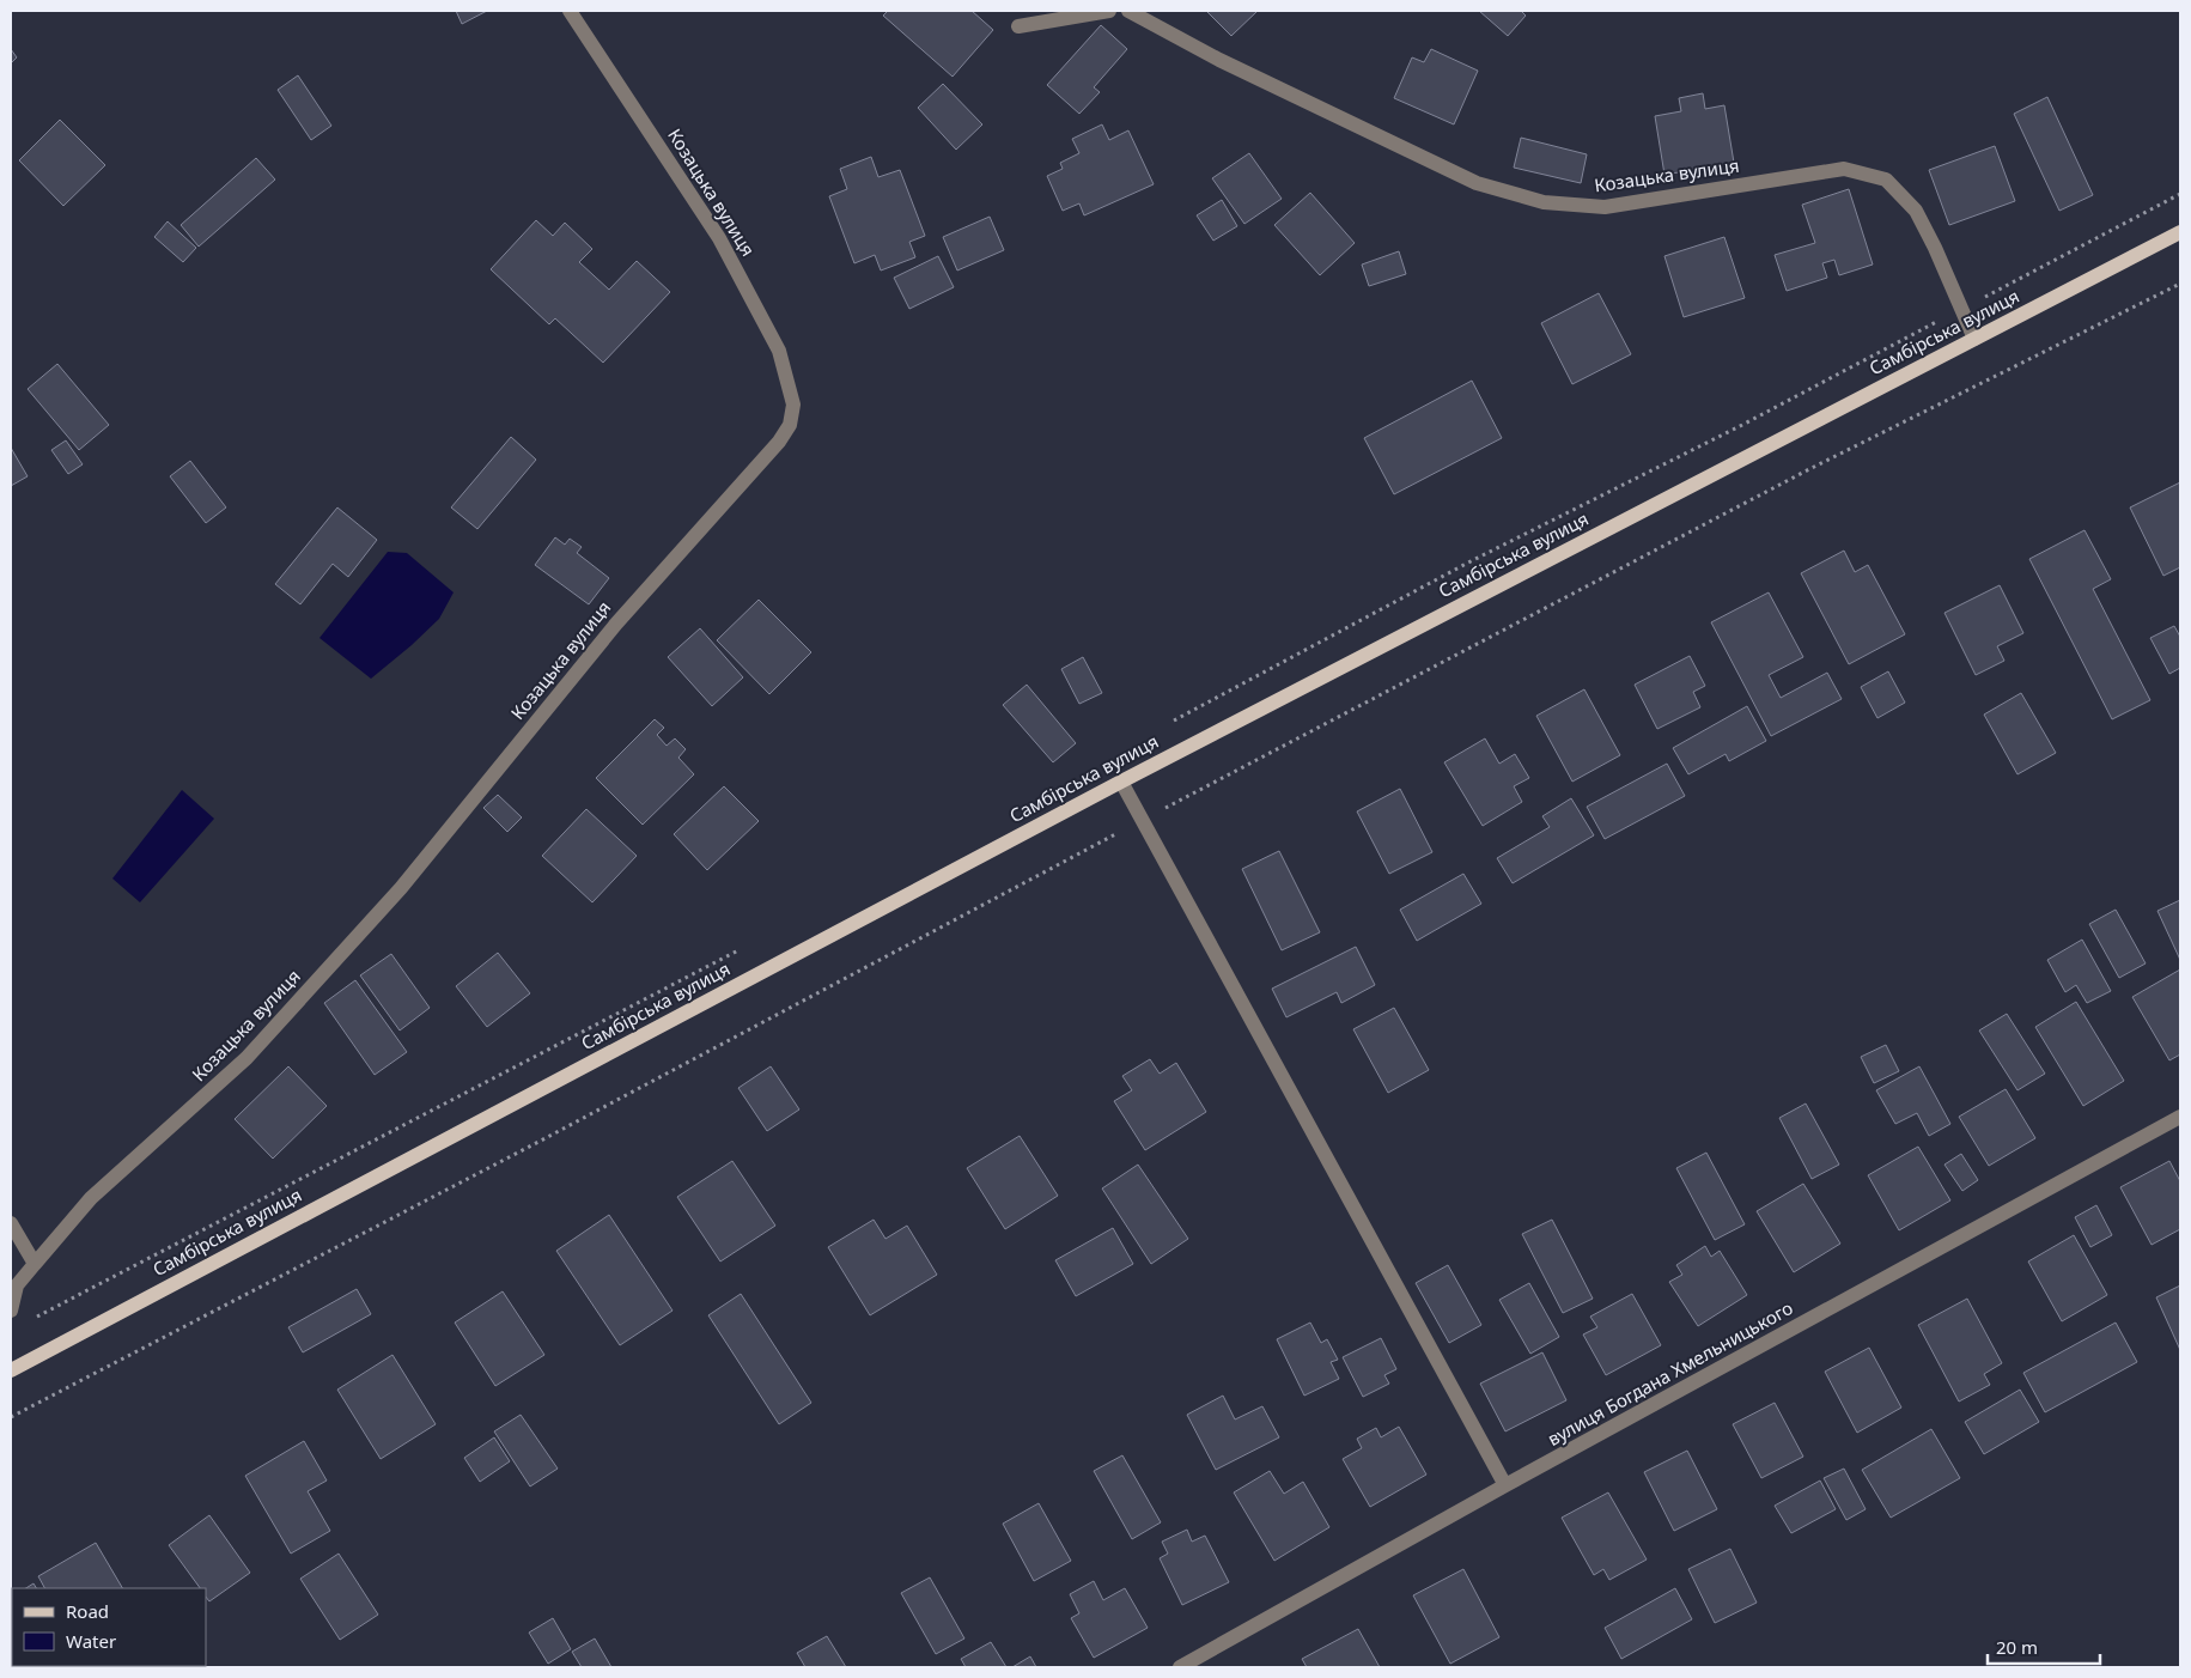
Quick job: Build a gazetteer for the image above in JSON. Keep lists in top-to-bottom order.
{
  "streets": {
    "main road": ["Самбірська вулиця"],
    "street": ["Козацька вулиця", "вулиця Богдана Хмельницького"]
  },
  "crossings": [
    ["Козацька вулиця", "Самбірська вулиця"]
  ],
  "legend": ["Road", "Water"],
  "scale_bar": "20 m"
}
